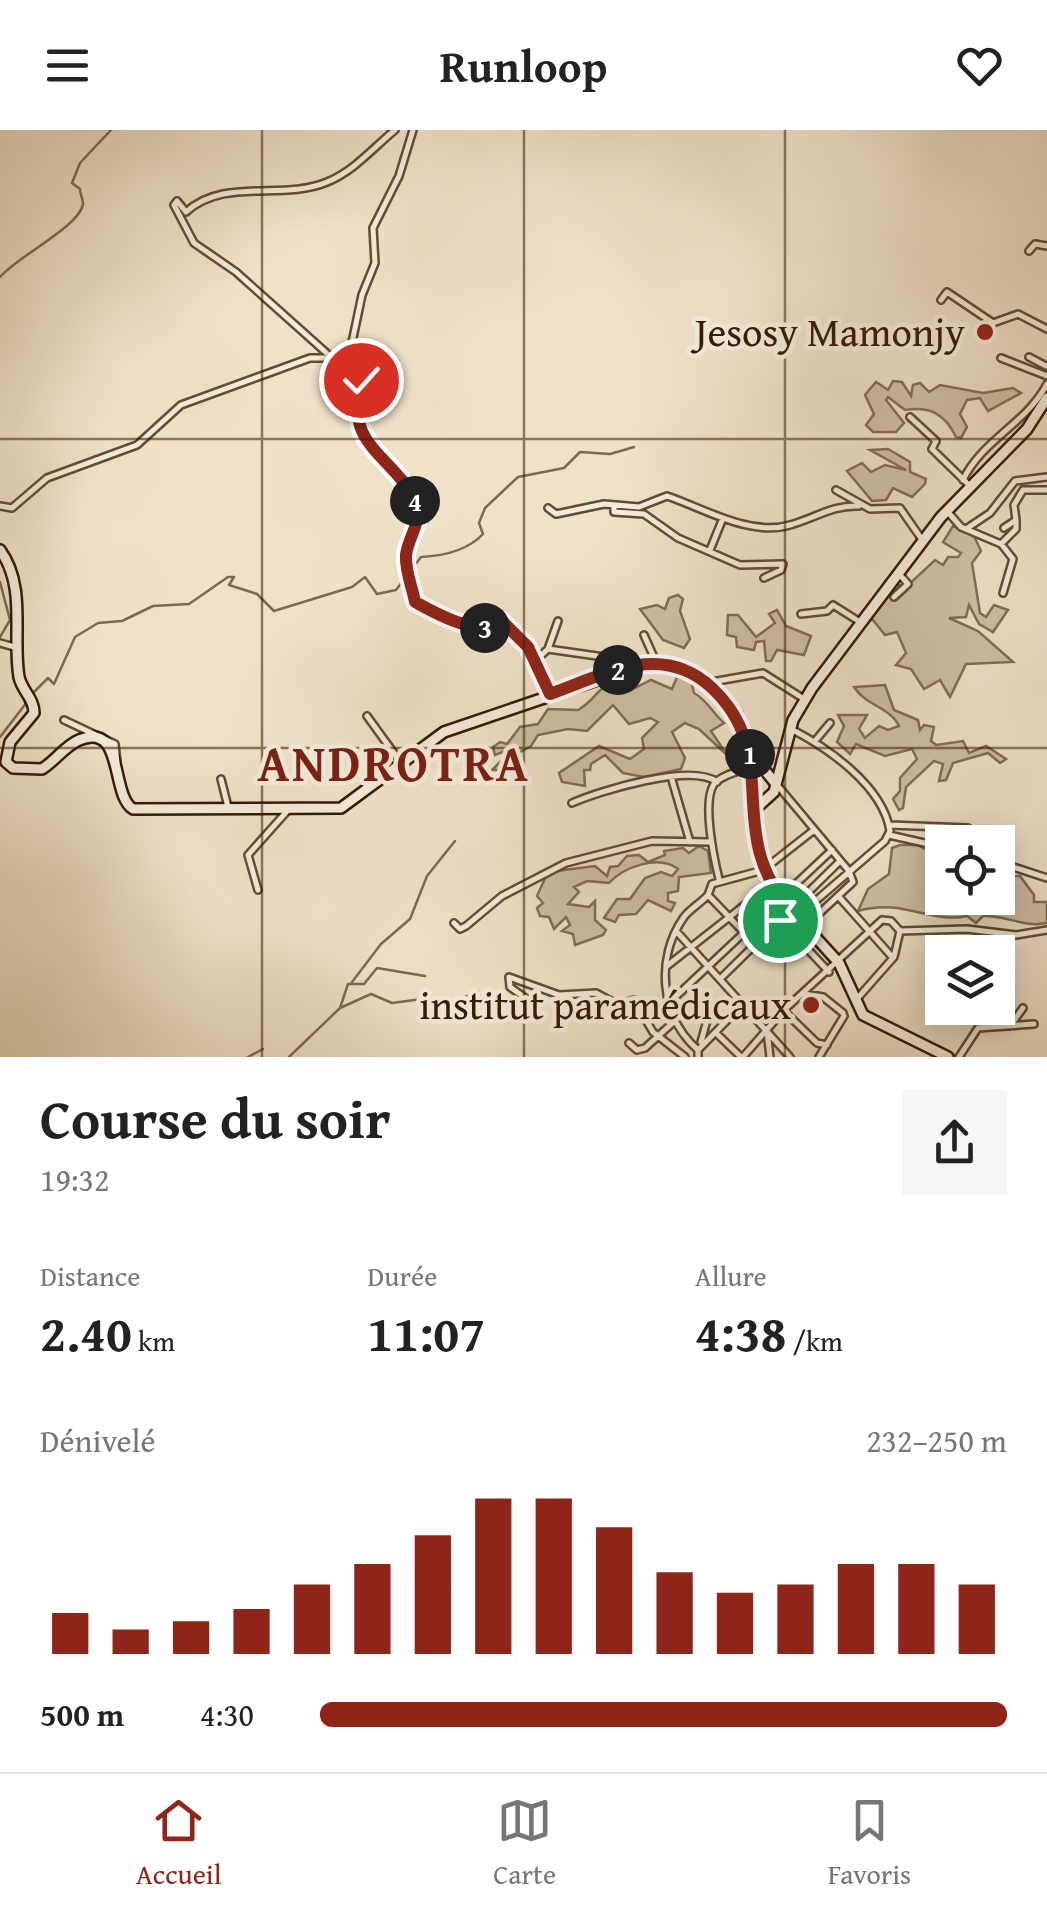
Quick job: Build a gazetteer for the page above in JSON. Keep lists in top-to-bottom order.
{
  "districts": ["ANDROTRA"],
  "places": ["Jesosy Mamonjy", "institut paramédicaux"],
  "page": {
    "header": "Runloop",
    "pins": [
      "4",
      "3",
      "2",
      "1"
    ],
    "heading": ["Course du soir", "19:32"],
    "stats": [
      ["Distance", "2.40 km"],
      ["Durée", "11:07"],
      ["Allure", "4:38 /km"]
    ],
    "chart": ["Dénivelé", "232–250 m"],
    "list": [
      {
        "name": "500 m",
        "note": "4:30"
      }
    ],
    "tabs": ["Accueil", "Carte", "Favoris"]
  }
}
